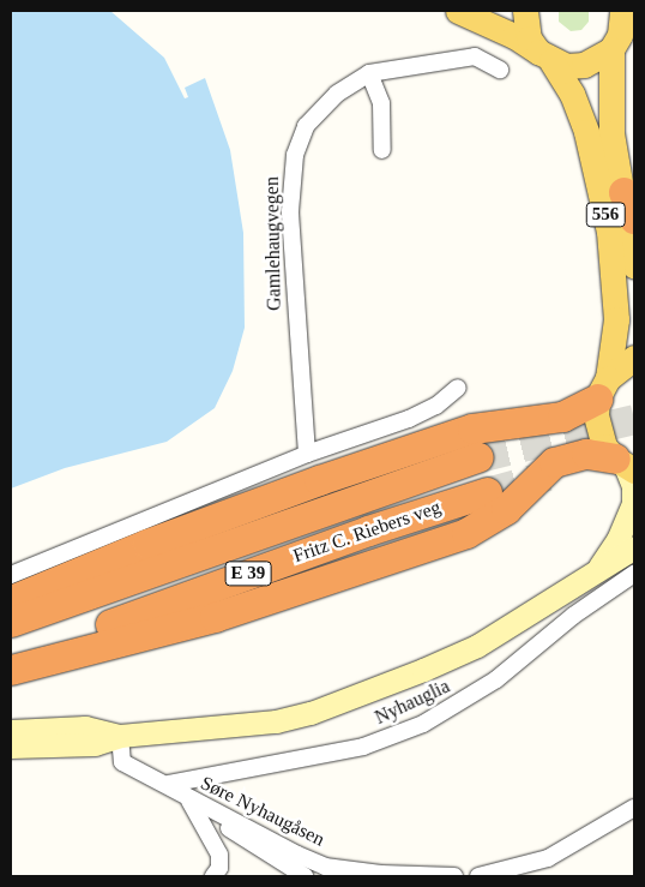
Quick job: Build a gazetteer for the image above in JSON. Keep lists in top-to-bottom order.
{
  "streets": {
    "highway": ["Fritz C. Riebers veg", "E 39"],
    "main road": ["556"],
    "street": ["Gamlehaugvegen", "Nyhauglia", "Søre Nyhaugåsen"]
  },
  "crossings": [
    ["Nyhauglia", "Søre Nyhaugåsen"]
  ]
}
